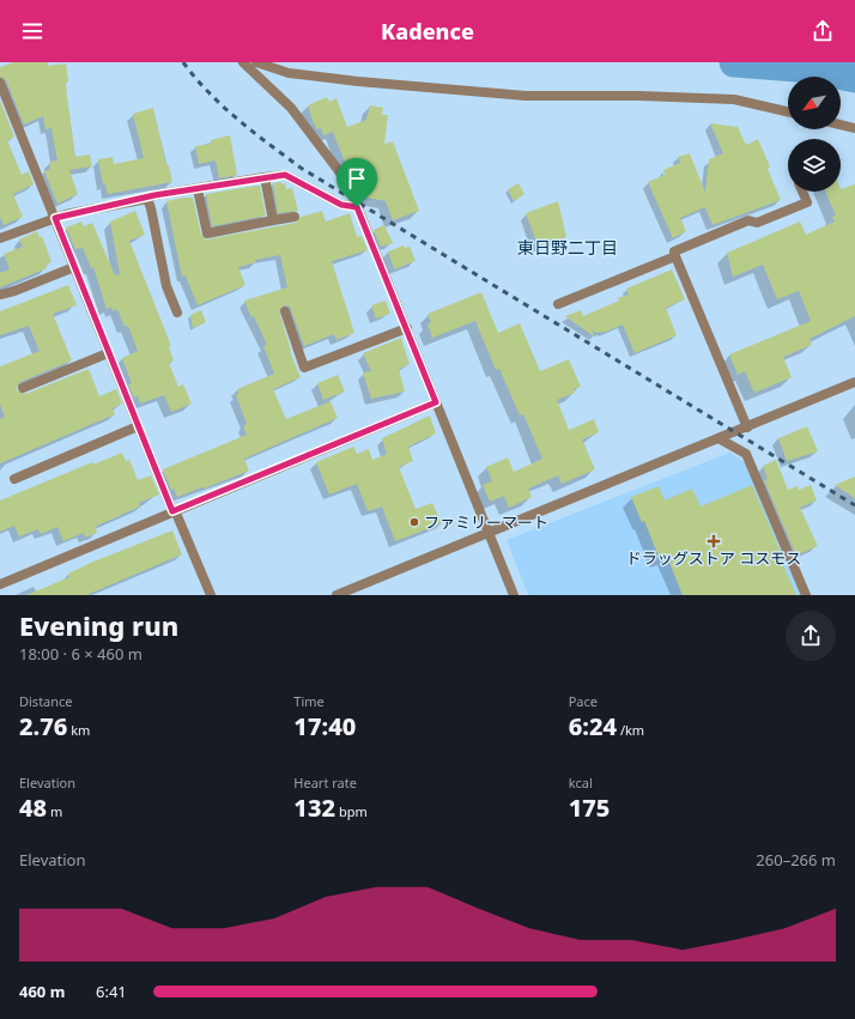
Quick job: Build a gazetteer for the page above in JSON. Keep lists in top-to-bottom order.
{
  "districts": ["東日野二丁目"],
  "places": {
    "other": ["ファミリーマート"],
    "health": ["ドラッグストア コスモス"]
  },
  "north": "bottom left",
  "page": {
    "header": "Kadence",
    "heading": ["Evening run", "18:00 · 6 × 460 m"],
    "stats": [
      ["Distance", "2.76 km"],
      ["Time", "17:40"],
      ["Pace", "6:24 /km"],
      ["Elevation", "48 m"],
      ["Heart rate", "132 bpm"],
      ["kcal", "175"]
    ],
    "chart": ["Elevation", "260–266 m"],
    "list": [
      {
        "name": "460 m",
        "note": "6:41"
      }
    ]
  }
}
